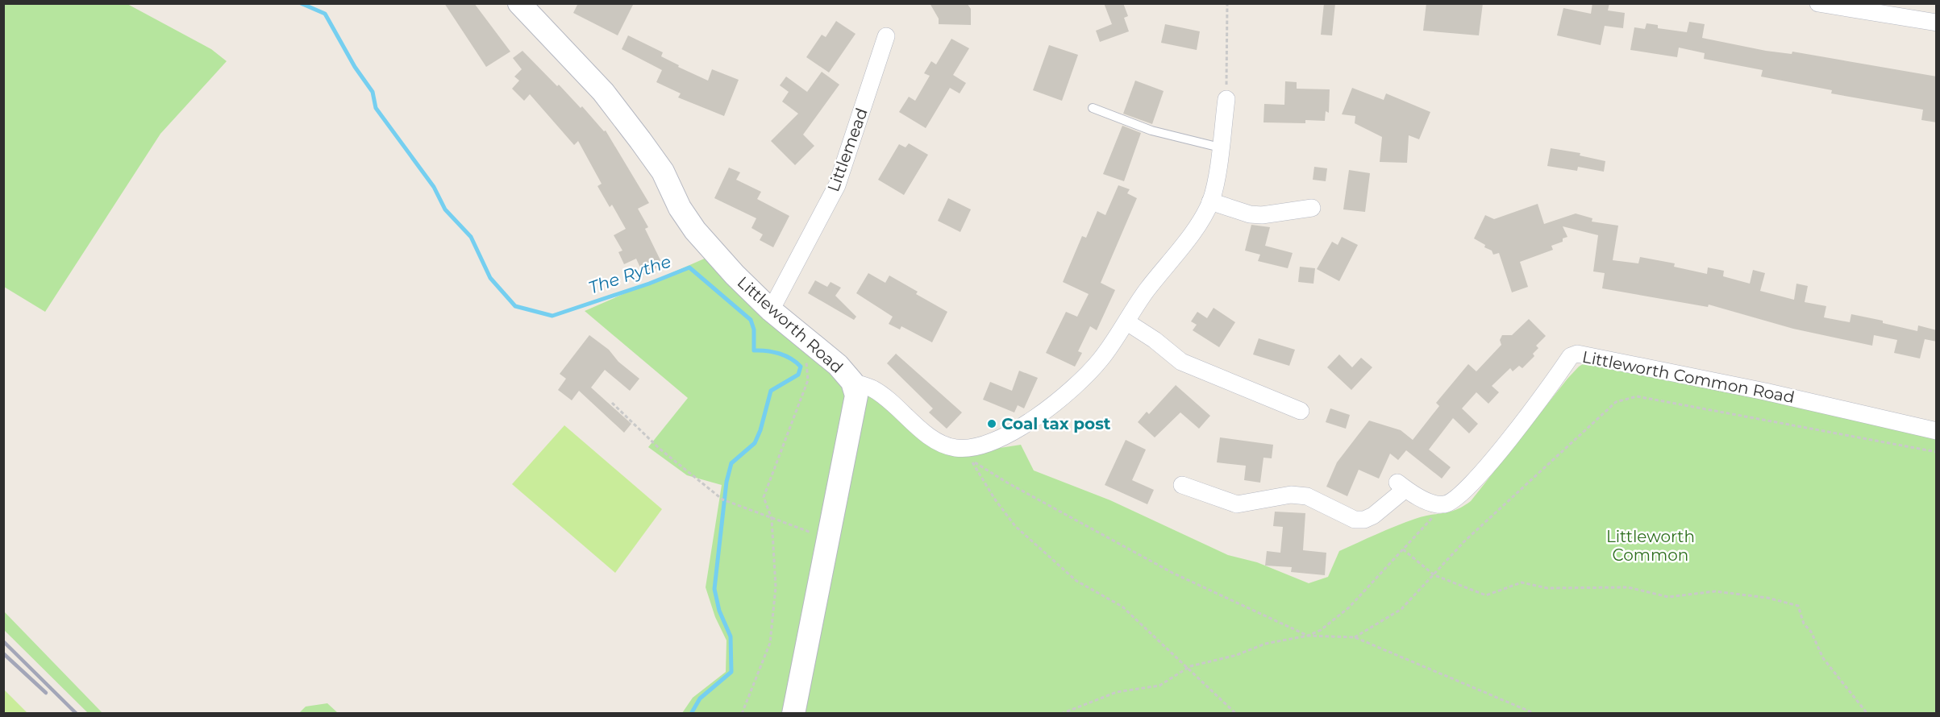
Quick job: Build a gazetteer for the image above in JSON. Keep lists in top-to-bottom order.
{
  "streets": {
    "street": ["Littlemead", "Littleworth Road", "Littleworth Common Road"]
  },
  "crossings": [
    ["Littlemead", "Littleworth Road"]
  ],
  "water": ["The Rythe"],
  "parks": ["Littleworth Common"],
  "places": ["Coal tax post"]
}
